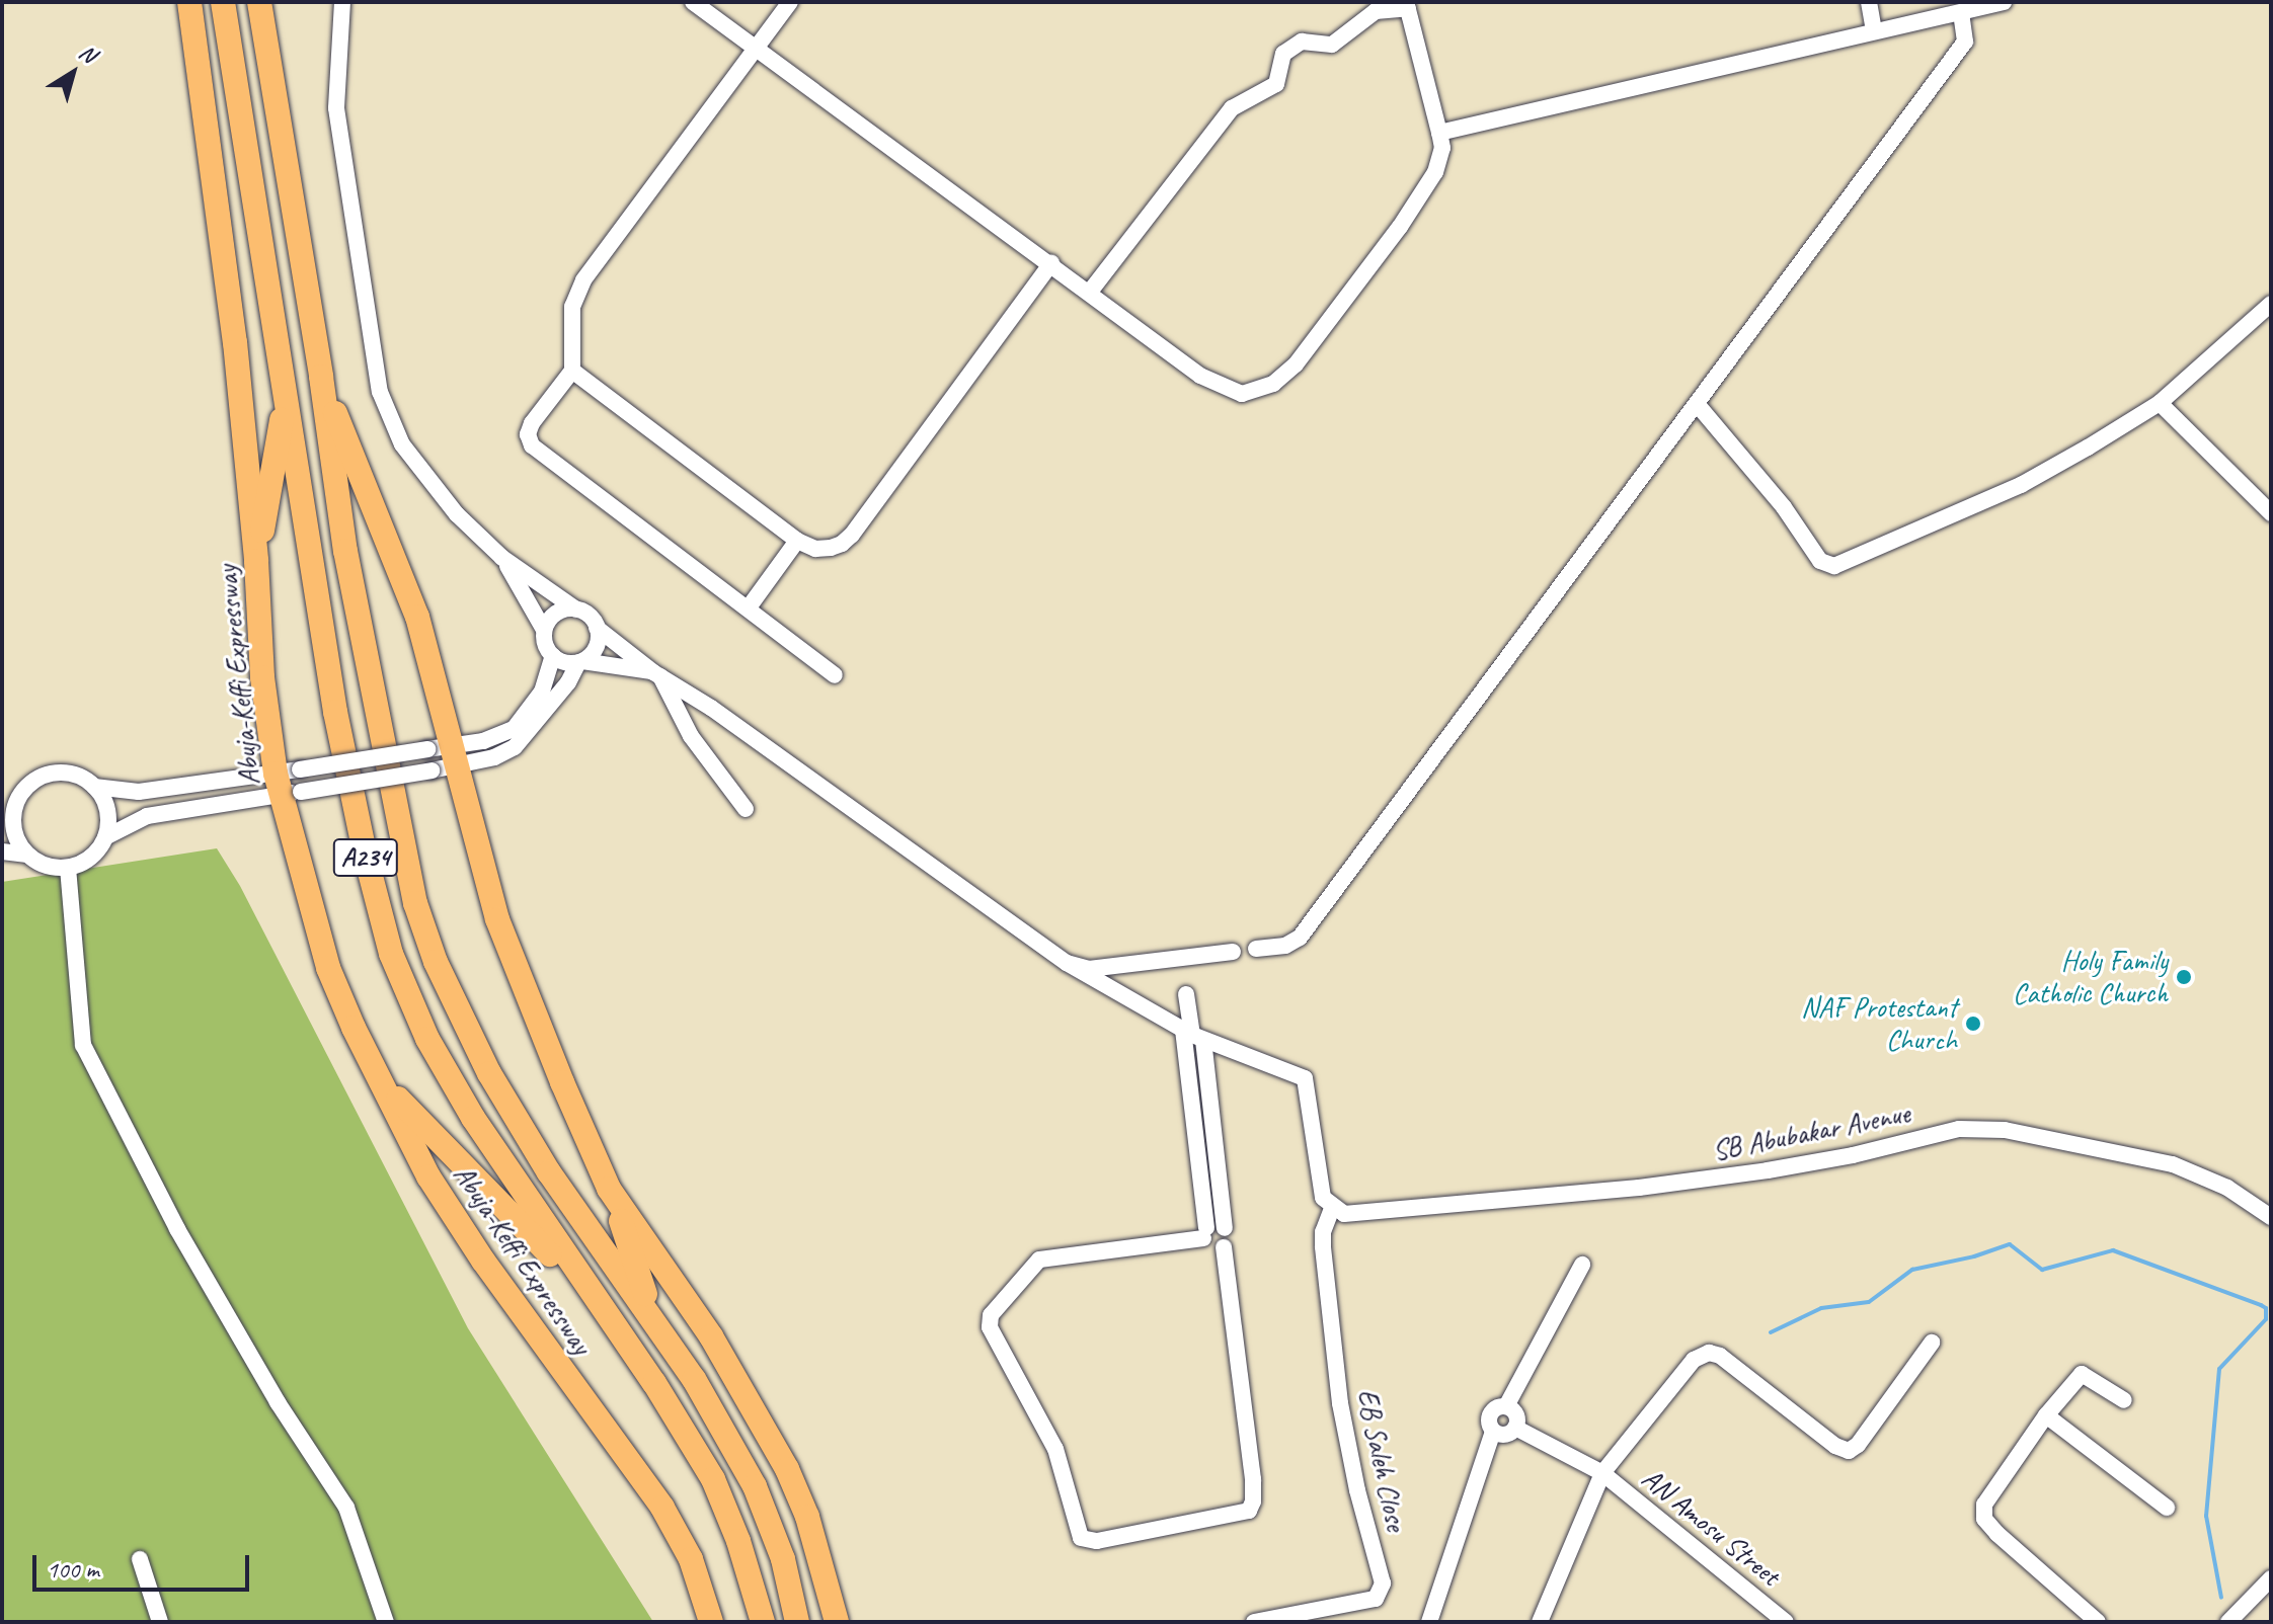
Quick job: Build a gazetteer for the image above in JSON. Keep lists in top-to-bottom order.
{
  "streets": {
    "highway": ["Abuja-Keffi Expressway", "A234"],
    "street": ["SB Abubakar Avenue", "EB Saleh Close", "AN Amosu Street"]
  },
  "crossings": [
    ["SB Abubakar Avenue", "EB Saleh Close"]
  ],
  "places": ["Holy Family Catholic Church", "NAF Protestant Church"],
  "scale_bar": "100 m",
  "north": "top right"
}
